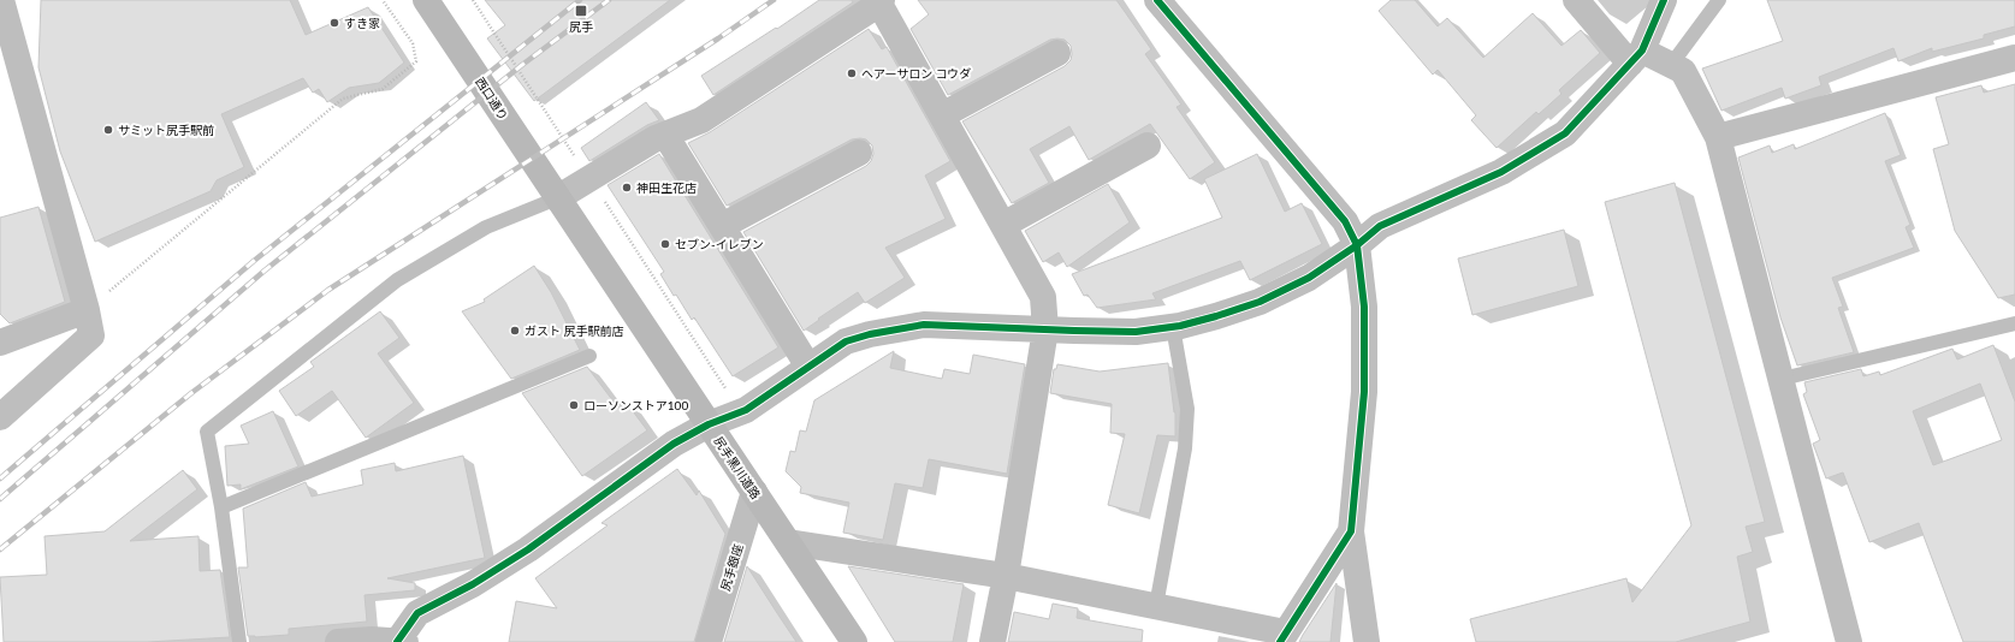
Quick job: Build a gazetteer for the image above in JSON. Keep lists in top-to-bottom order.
{
  "streets": {
    "main road": ["西口通り", "尻手黒川道路"],
    "street": ["尻手銀座"]
  },
  "crossings": [
    ["西口通り", "尻手黒川道路"],
    ["尻手黒川道路", "尻手銀座"]
  ],
  "places": {
    "transit": ["尻手"],
    "other": [
      "すき家",
      "ヘアーサロン コウダ",
      "サミット尻手駅前",
      "神田生花店",
      "セブン-イレブン",
      "ガスト 尻手駅前店",
      "ローソンストア100"
    ]
  }
}
